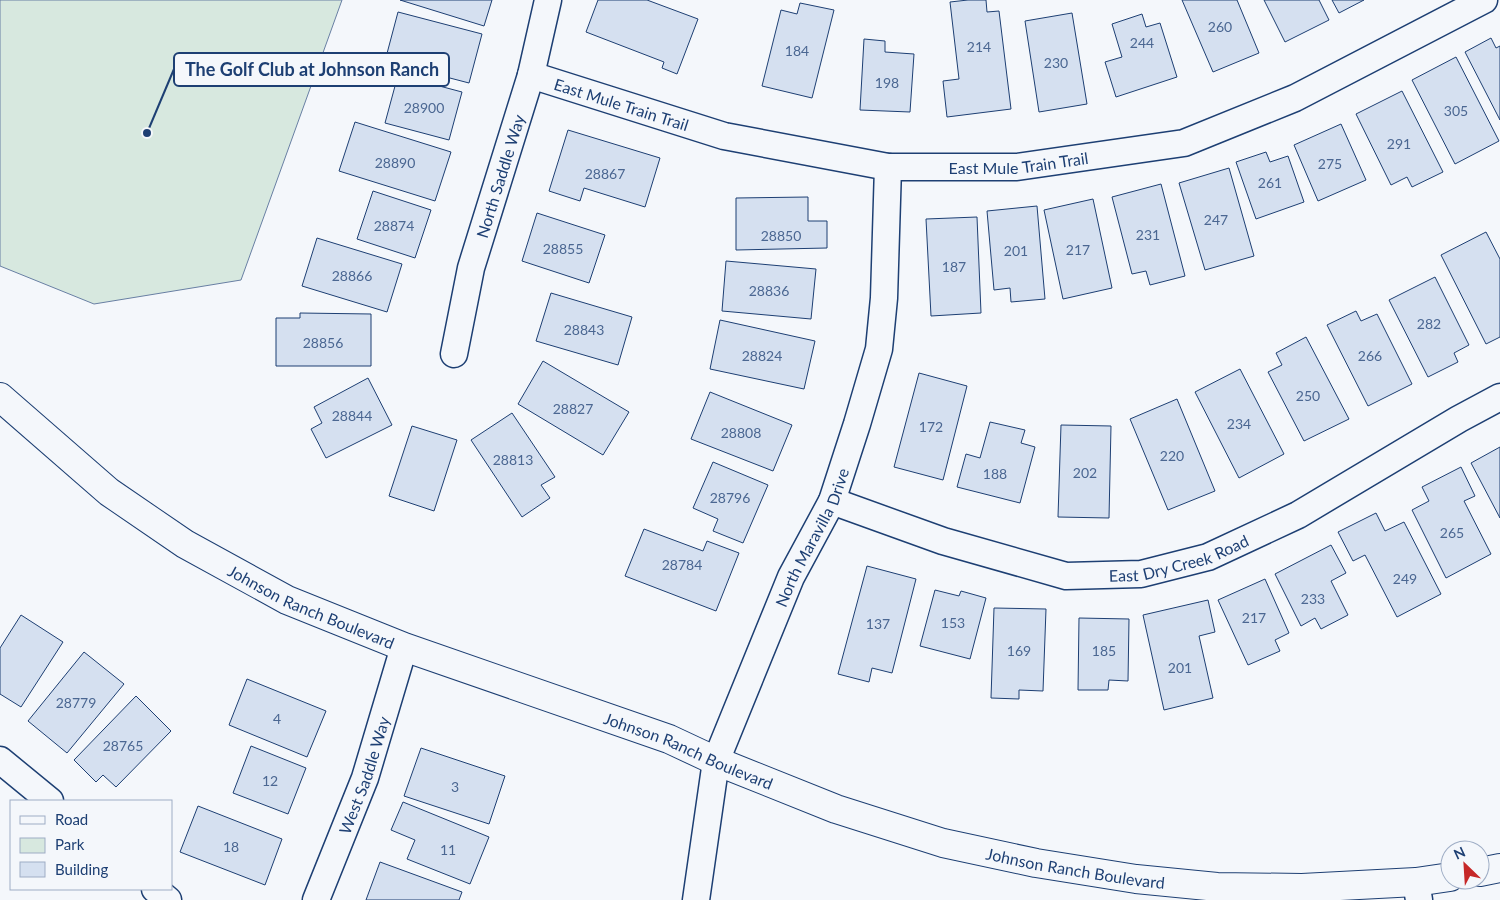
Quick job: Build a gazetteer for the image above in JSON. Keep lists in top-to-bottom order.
{
  "streets": {
    "street": [
      "East Mule Train Trail",
      "North Saddle Way",
      "North Maravilla Drive",
      "East Dry Creek Road",
      "Johnson Ranch Boulevard",
      "West Saddle Way"
    ]
  },
  "crossings": [
    ["East Mule Train Trail", "North Saddle Way"],
    ["East Mule Train Trail", "North Maravilla Drive"],
    ["North Maravilla Drive", "East Dry Creek Road"],
    ["North Maravilla Drive", "Johnson Ranch Boulevard"],
    ["Johnson Ranch Boulevard", "West Saddle Way"]
  ],
  "places": ["The Golf Club at Johnson Ranch"],
  "house_numbers": [
    "260",
    "244",
    "214",
    "184",
    "230",
    "198",
    "28900",
    "305",
    "291",
    "28890",
    "275",
    "28867",
    "261",
    "247",
    "28874",
    "231",
    "28850",
    "28855",
    "217",
    "201",
    "187",
    "28866",
    "28836",
    "282",
    "28843",
    "28856",
    "28824",
    "266",
    "250",
    "28827",
    "28844",
    "234",
    "172",
    "28808",
    "220",
    "28813",
    "202",
    "188",
    "28796",
    "265",
    "28784",
    "249",
    "233",
    "217",
    "153",
    "137",
    "169",
    "185",
    "201",
    "28779",
    "4",
    "28765",
    "12",
    "3",
    "18",
    "11"
  ],
  "legend": ["Road", "Park", "Building"],
  "north": "top left"
}
